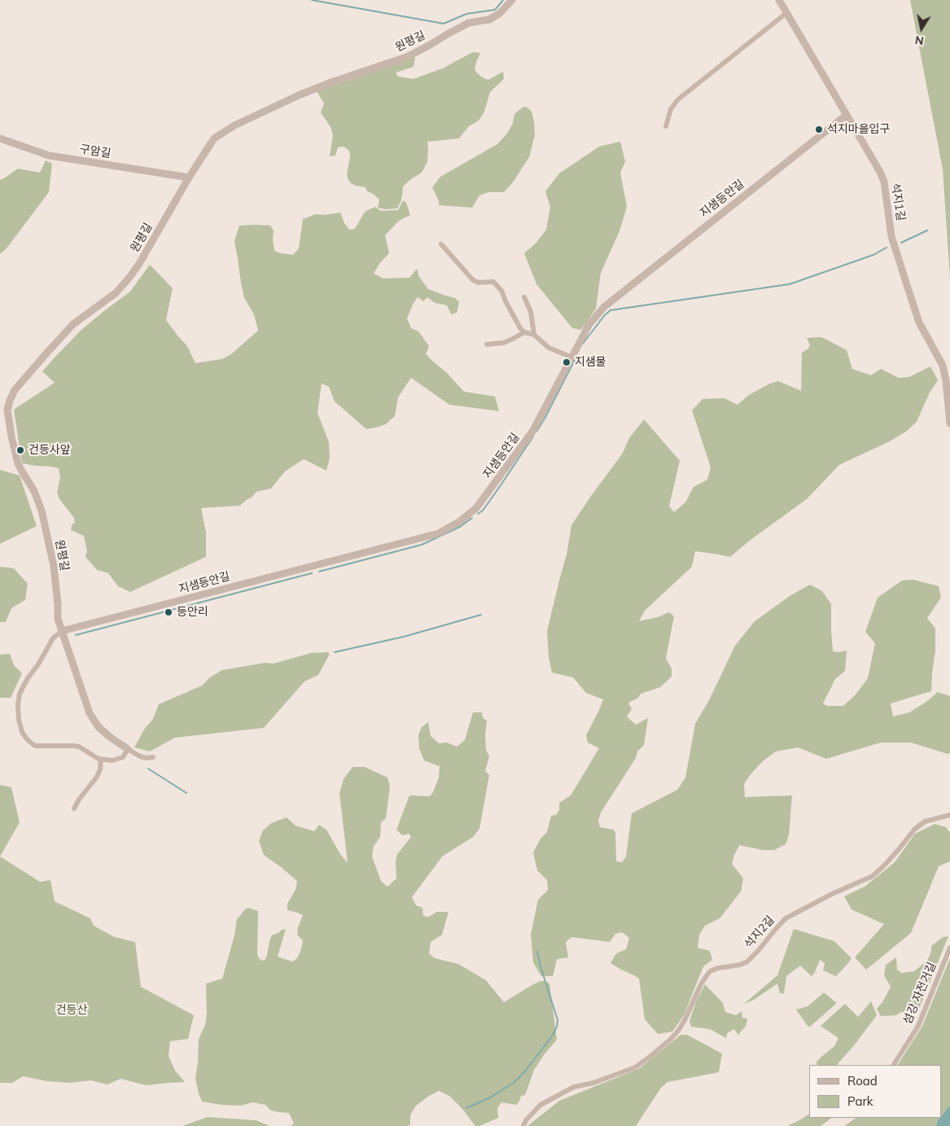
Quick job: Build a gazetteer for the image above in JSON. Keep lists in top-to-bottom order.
{
  "streets": {
    "street": [
      "원평길",
      "구암길",
      "지샘등안길",
      "석지1길",
      "석지2길",
      "섬강 자전거길"
    ]
  },
  "crossings": [
    ["원평길", "구암길"],
    ["원평길", "지샘등안길"],
    ["지샘등안길", "석지1길"]
  ],
  "parks": ["건등산"],
  "places": [
    "석지마을입구",
    "지샘물",
    "건등사앞",
    "등안리"
  ],
  "legend": ["Road", "Park"],
  "north": "bottom"
}
